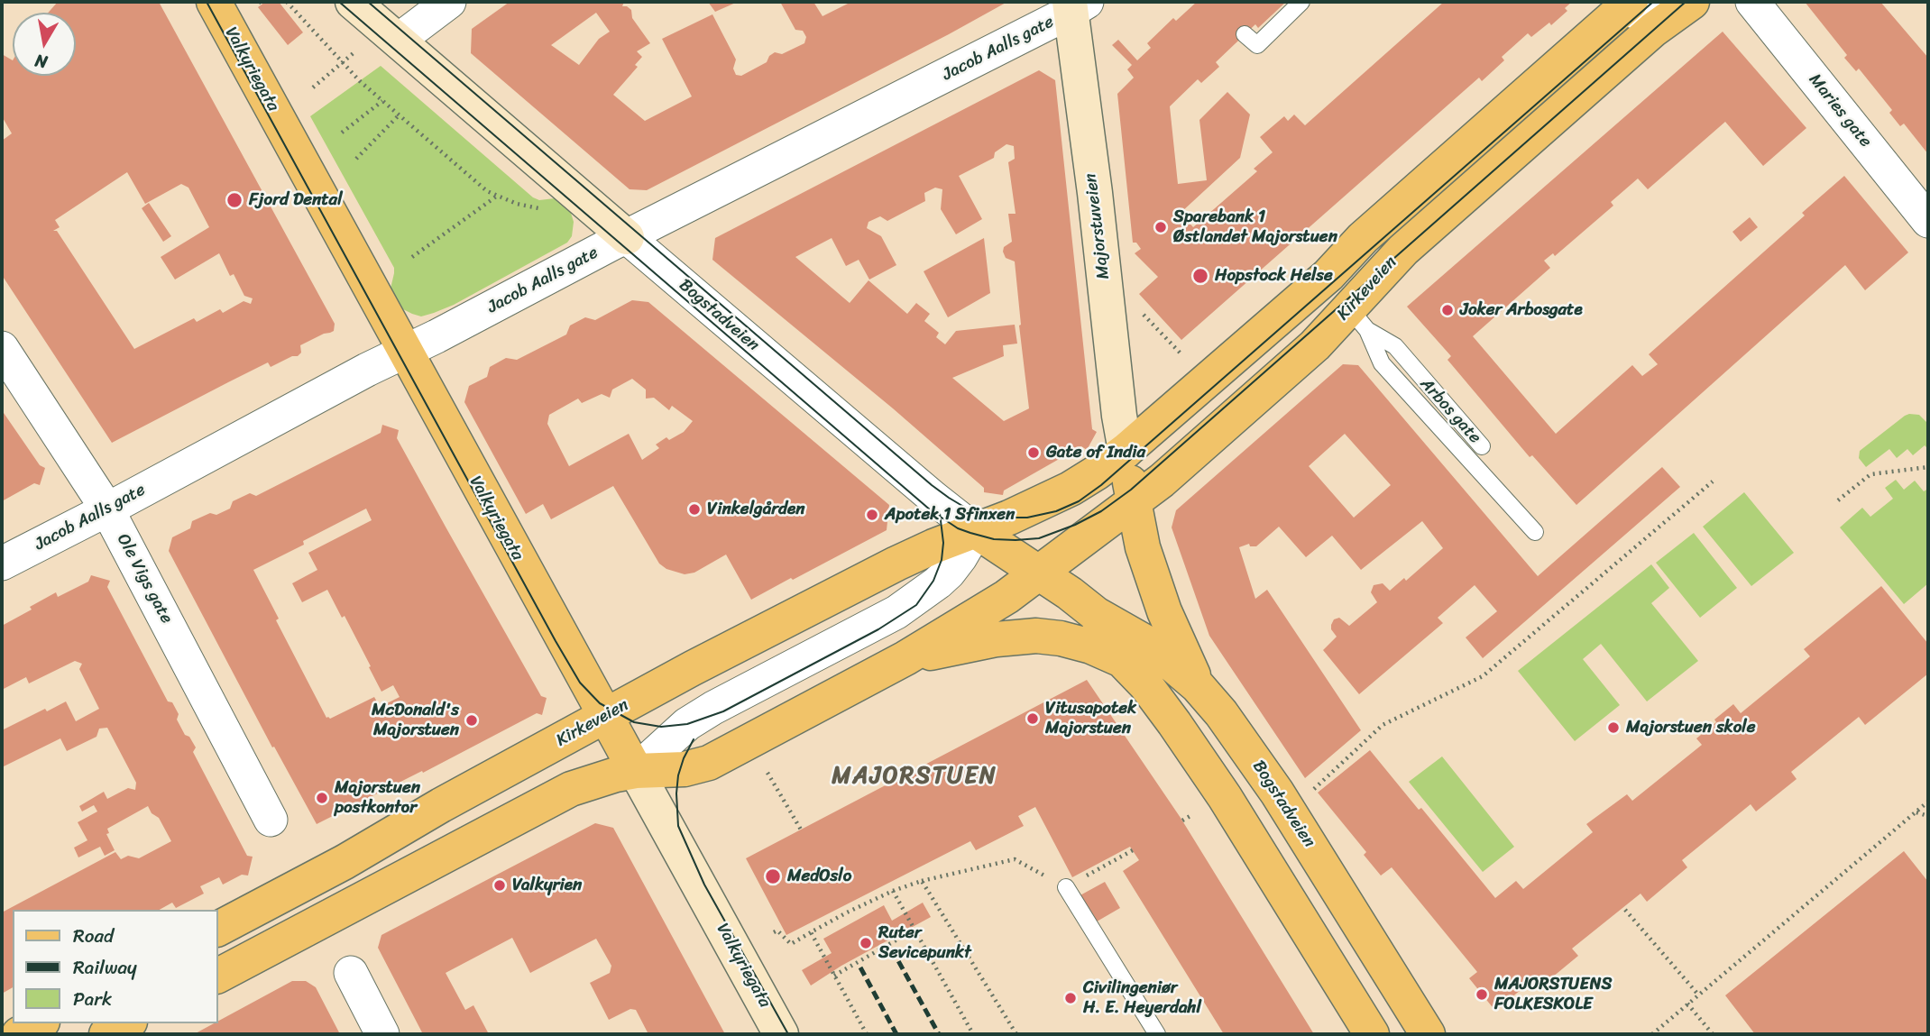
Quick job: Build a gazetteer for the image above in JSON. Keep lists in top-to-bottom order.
{
  "streets": {
    "main road": ["Valkyriegata", "Kirkeveien", "Bogstadveien"],
    "street": [
      "Jacob Aalls gate",
      "Maries gate",
      "Majorstuveien",
      "Ole Vigs gate"
    ],
    "lane": ["Arbos gate"]
  },
  "crossings": [
    ["Jacob Aalls gate", "Valkyriegata"],
    ["Jacob Aalls gate", "Majorstuveien"],
    ["Jacob Aalls gate", "Bogstadveien"],
    ["Jacob Aalls gate", "Ole Vigs gate"],
    ["Valkyriegata", "Kirkeveien"],
    ["Majorstuveien", "Kirkeveien"],
    ["Kirkeveien", "Bogstadveien"],
    ["Kirkeveien", "Arbos gate"]
  ],
  "districts": ["MAJORSTUEN"],
  "places": [
    "Fjord Dental",
    "Sparebank 1 Østlandet Majorstuen",
    "Hopstock Helse",
    "Joker Arbosgate",
    "Gate of India",
    "Vinkelgården",
    "Apotek 1 Sfinxen",
    "Vitusapotek Majorstuen",
    "McDonald's Majorstuen",
    "Majorstuen skole",
    "Majorstuen postkontor",
    "MedOslo",
    "Valkyrien",
    "Ruter Sevicepunkt",
    "MAJORSTUENS FOLKESKOLE",
    "Civilingeniør H. E. Heyerdahl"
  ],
  "legend": ["Road", "Railway", "Park"],
  "north": "bottom"
}
